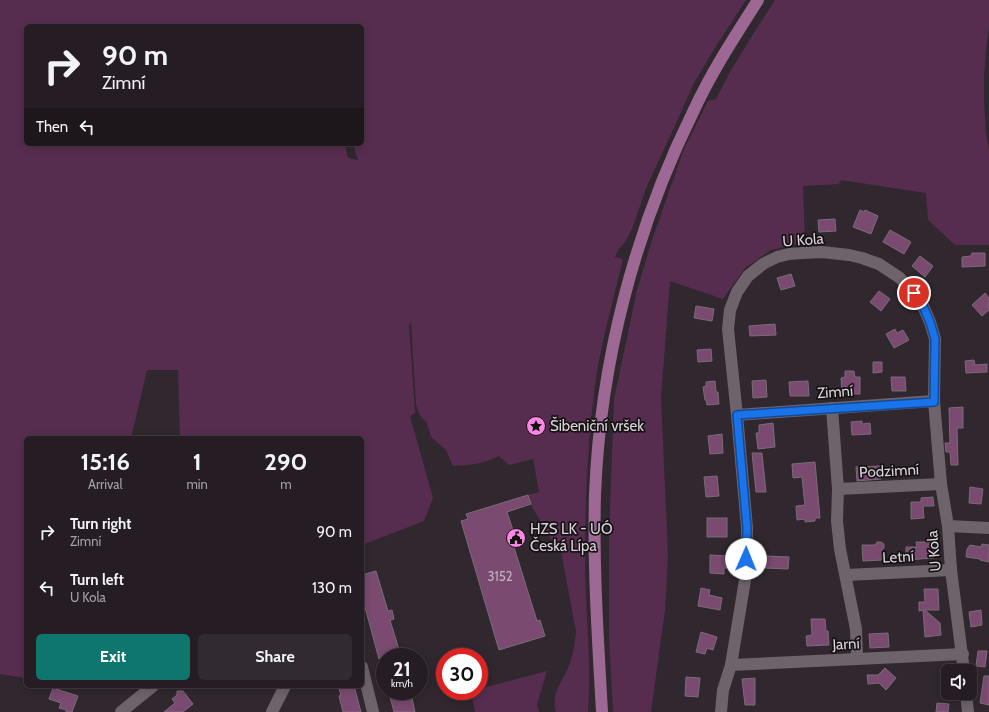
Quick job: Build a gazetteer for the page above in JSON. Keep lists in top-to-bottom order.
{
  "streets": {
    "street": [
      "U Kola",
      "Zimní",
      "Podzimní",
      "Letní",
      "Jarní"
    ]
  },
  "crossings": [
    ["U Kola", "Zimní"],
    ["U Kola", "Podzimní"],
    ["U Kola", "Letní"],
    ["U Kola", "Jarní"]
  ],
  "places": {
    "place": ["Šibeniční vršek"],
    "public building": ["HZS LK - UÓ Česká Lípa"]
  },
  "house_numbers": ["3152"],
  "page": {
    "turn": ["90 m", "Zimní"],
    "then": "Then",
    "eta": [
      "15:16",
      "Arrival",
      "1",
      "min",
      "290",
      "m"
    ],
    "list": [
      {
        "name": "Turn right",
        "note": "Zimní",
        "value": "90 m"
      },
      {
        "name": "Turn left",
        "note": "U Kola",
        "value": "130 m"
      }
    ],
    "buttons": ["Exit", "Share"],
    "speed": "21 km/h",
    "limit": "30"
  }
}
